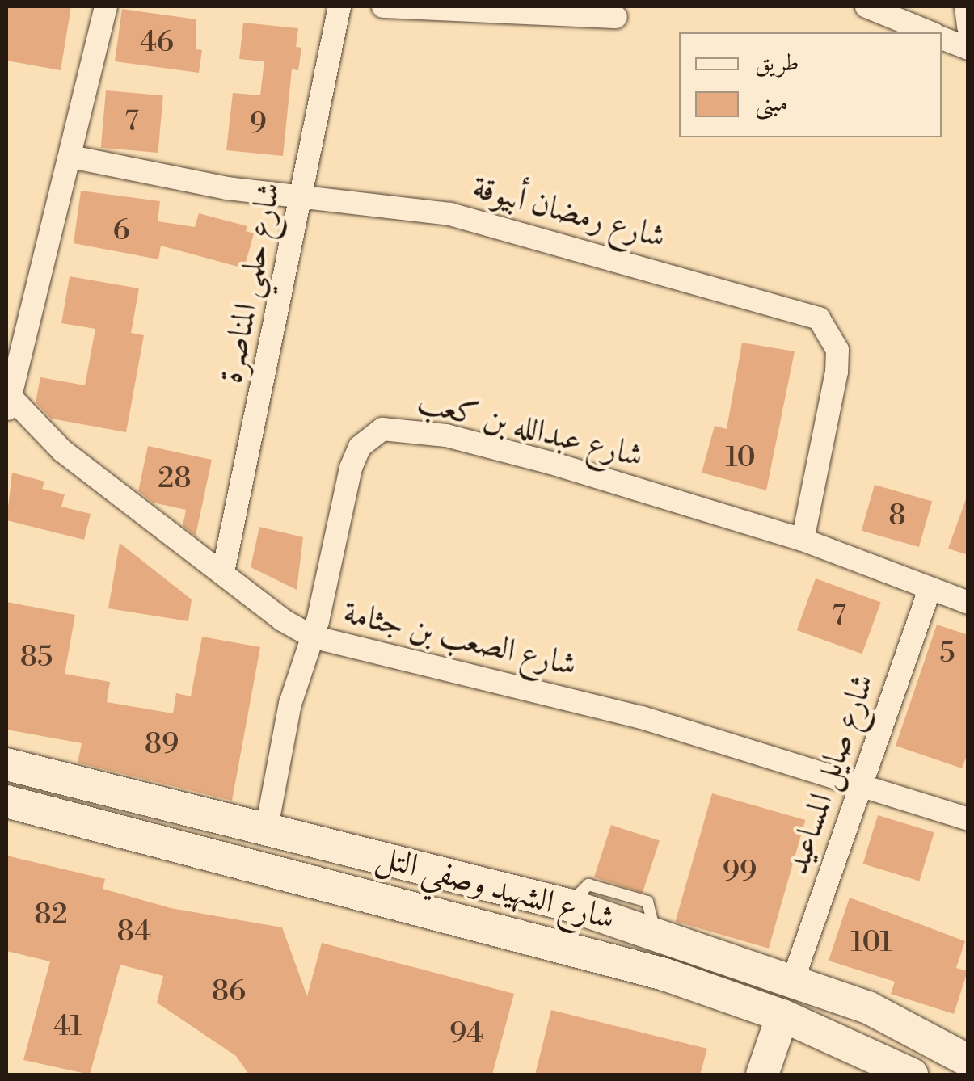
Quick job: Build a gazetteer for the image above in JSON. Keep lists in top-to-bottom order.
{
  "streets": {
    "main road": ["شارع الشهيد وصفي التل"],
    "street": [
      "شارع رمضان أبيوقة",
      "شارع حلمي المناصرة",
      "شارع عبدالله بن كعب",
      "شارع الصعب بن جثامة",
      "شارع صايل المساعيد"
    ]
  },
  "crossings": [
    ["شارع رمضان أبيوقة", "شارع حلمي المناصرة"],
    ["شارع رمضان أبيوقة", "شارع عبدالله بن كعب"],
    ["شارع حلمي المناصرة", "شارع الصعب بن جثامة"],
    ["شارع عبدالله بن كعب", "شارع الصعب بن جثامة"],
    ["شارع عبدالله بن كعب", "شارع صايل المساعيد"],
    ["شارع عبدالله بن كعب", "شارع الشهيد وصفي التل"],
    ["شارع الصعب بن جثامة", "شارع صايل المساعيد"],
    ["شارع صايل المساعيد", "شارع الشهيد وصفي التل"]
  ],
  "house_numbers": [
    "46",
    "7",
    "9",
    "6",
    "10",
    "28",
    "8",
    "7",
    "5",
    "85",
    "89",
    "99",
    "82",
    "84",
    "101",
    "86",
    "41",
    "94"
  ],
  "legend": ["طريق", "مبنى"]
}
